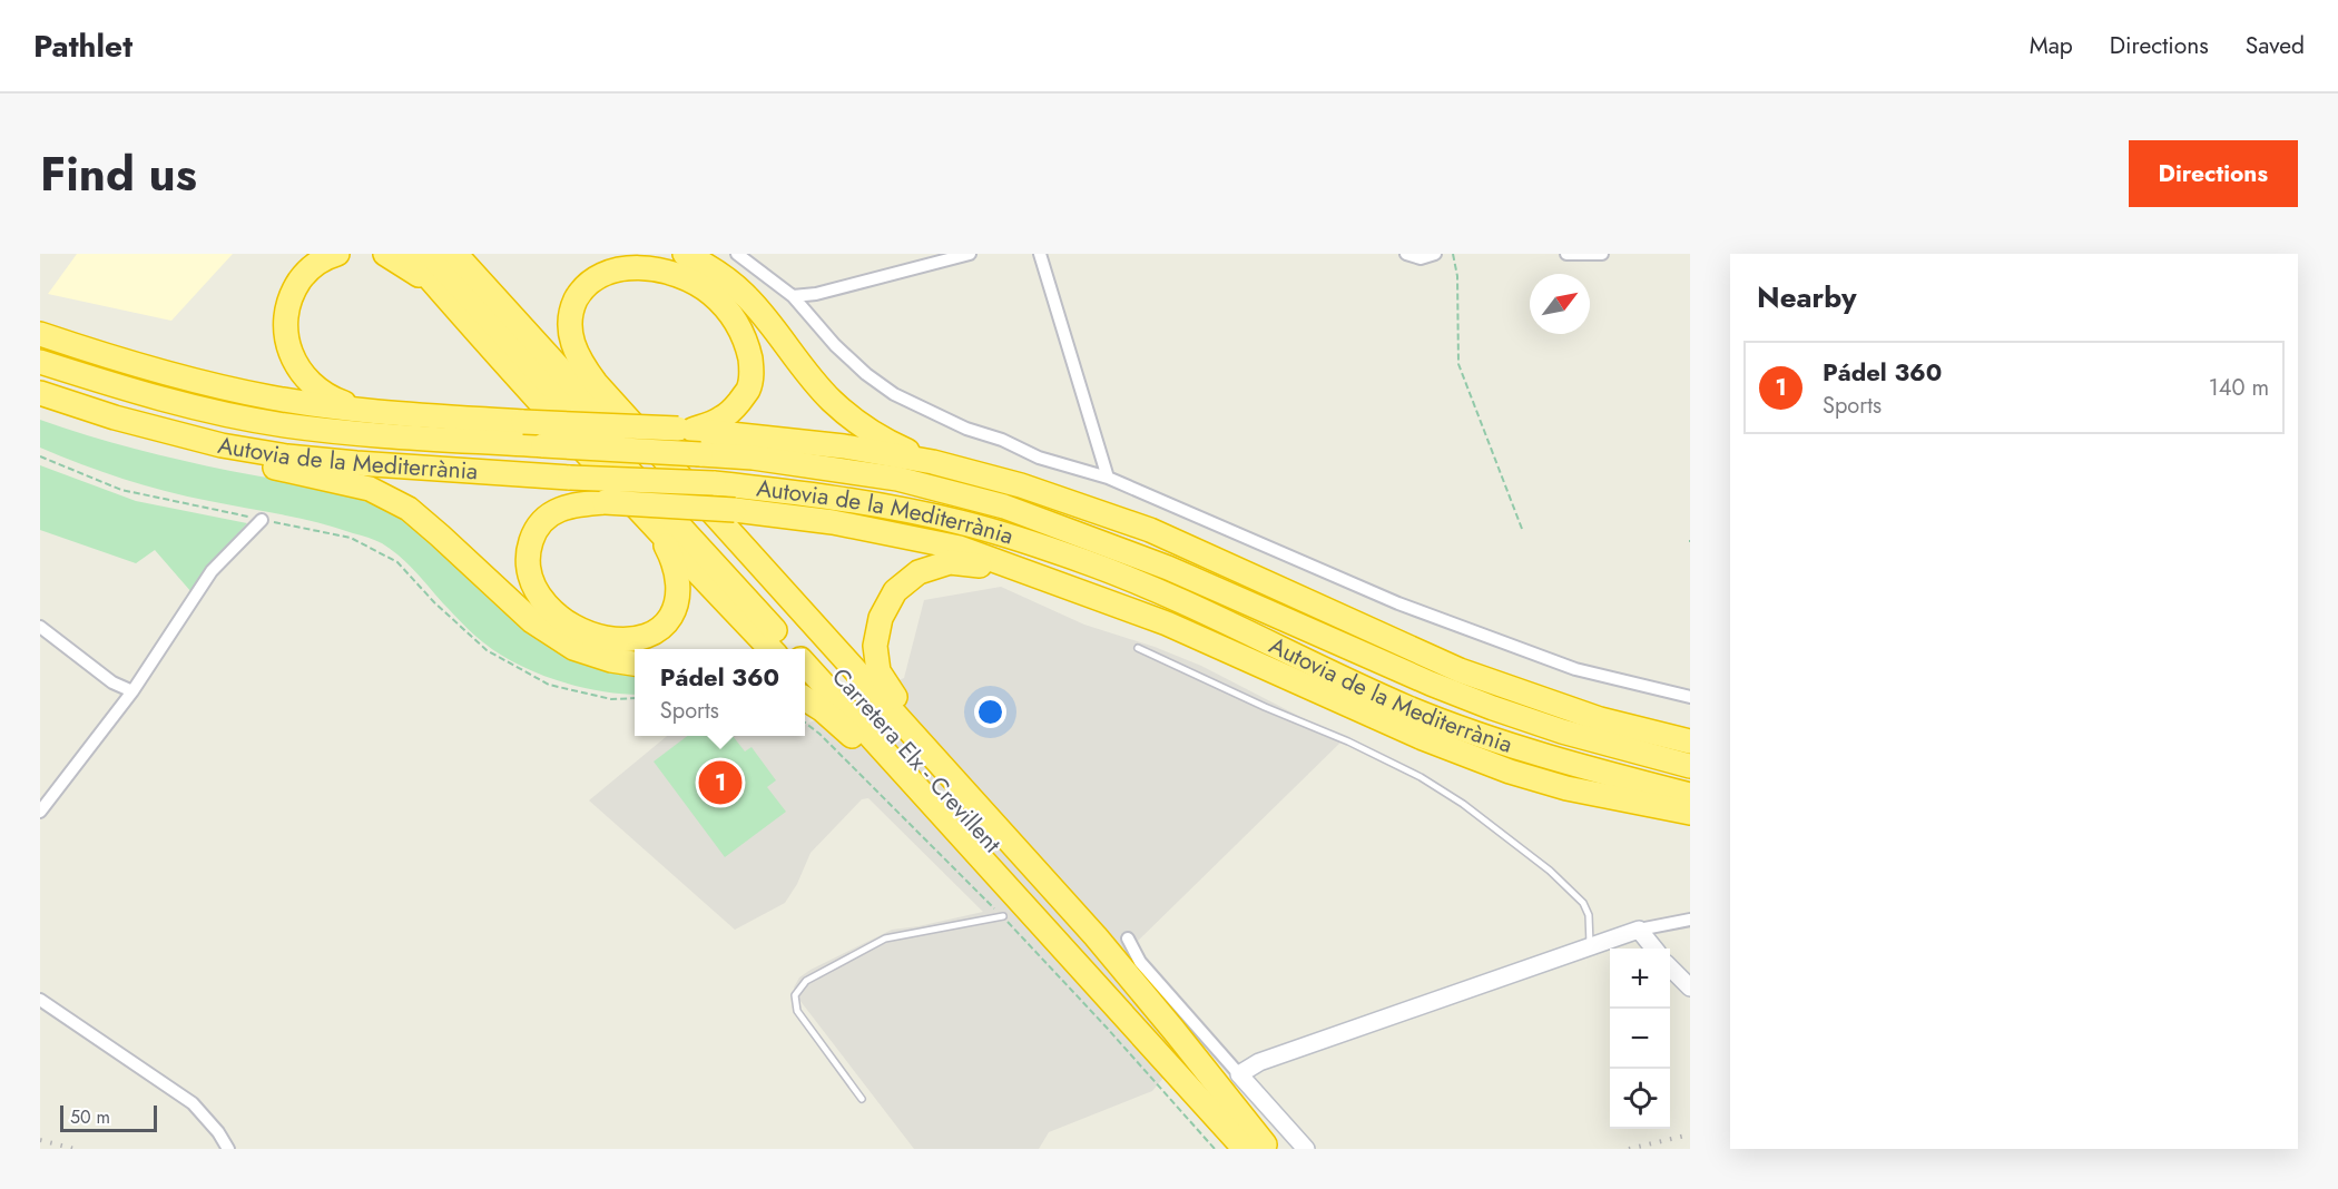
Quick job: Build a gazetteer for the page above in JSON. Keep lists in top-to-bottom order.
{
  "streets": {
    "highway": ["Autovia de la Mediterrània", "Carretera Elx - Crevillent"]
  },
  "scale_bar": "50 m",
  "north": "top right",
  "page": {
    "header": "Pathlet",
    "nav": ["Map", "Directions", "Saved"],
    "title": "Find us",
    "buttons": "Directions",
    "heading": "Nearby",
    "list": [
      {
        "mark": "1",
        "name": "Pádel 360",
        "note": "Sports",
        "value": "140 m"
      }
    ],
    "popup": ["Pádel 360", "Sports"],
    "pins": "1",
    "map_buttons": ["+", "−"],
    "scale": "50 m"
  }
}
